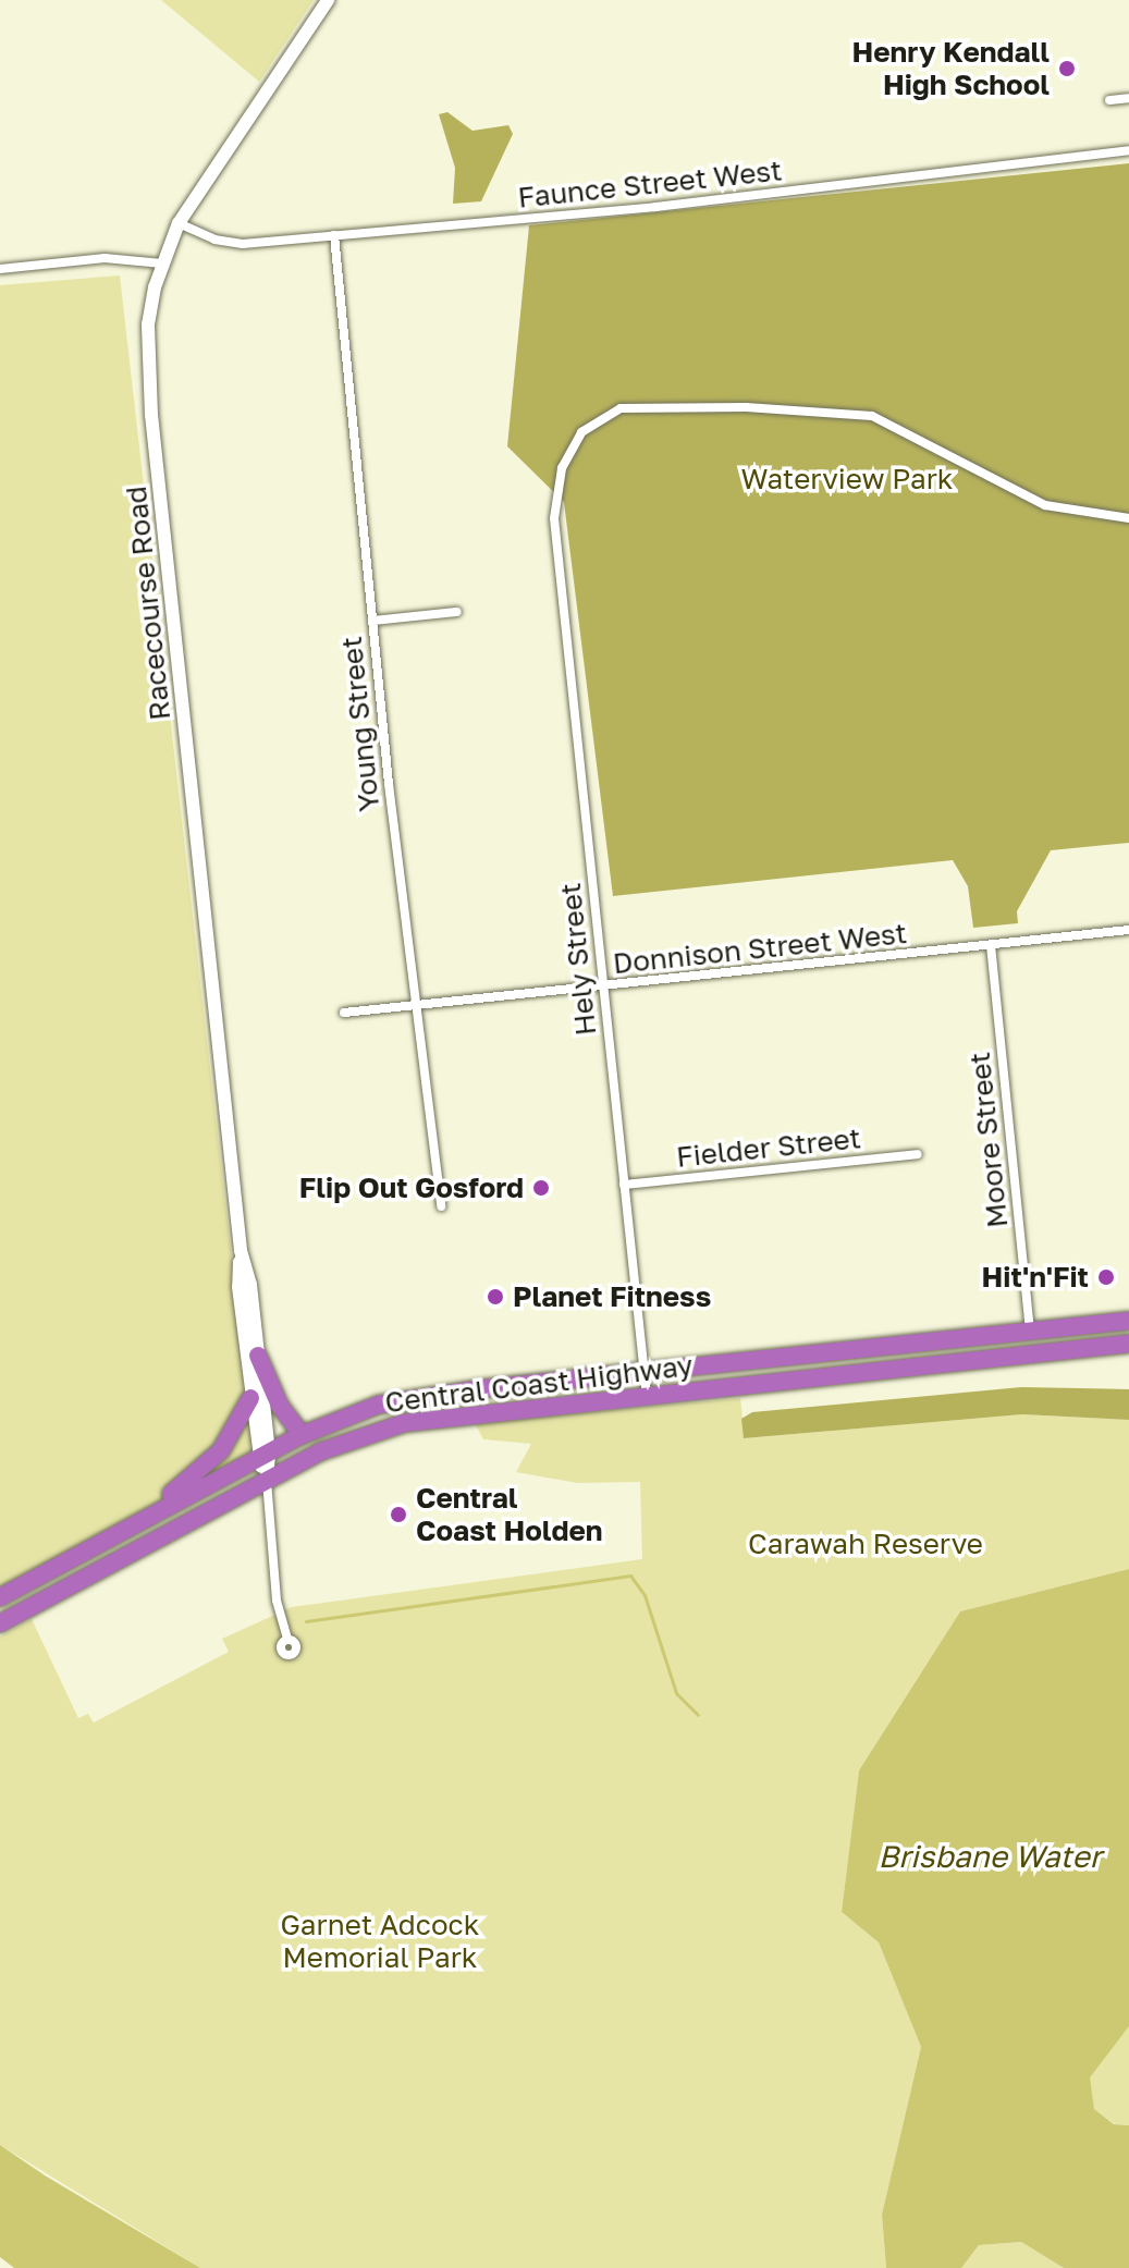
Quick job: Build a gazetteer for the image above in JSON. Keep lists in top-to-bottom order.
{
  "streets": {
    "highway": ["Central Coast Highway"],
    "main road": ["Racecourse Road"],
    "street": [
      "Faunce Street West",
      "Young Street",
      "Donnison Street West",
      "Hely Street",
      "Moore Street",
      "Fielder Street"
    ]
  },
  "crossings": [
    ["Faunce Street West", "Racecourse Road"],
    ["Faunce Street West", "Young Street"],
    ["Racecourse Road", "Central Coast Highway"],
    ["Young Street", "Donnison Street West"],
    ["Donnison Street West", "Hely Street"],
    ["Donnison Street West", "Moore Street"],
    ["Hely Street", "Fielder Street"],
    ["Hely Street", "Central Coast Highway"],
    ["Moore Street", "Central Coast Highway"]
  ],
  "water": ["Brisbane Water"],
  "parks": ["Waterview Park", "Carawah Reserve", "Garnet Adcock Memorial Park"],
  "places": [
    "Henry Kendall High School",
    "Flip Out Gosford",
    "Hit'n'Fit",
    "Planet Fitness",
    "Central Coast Holden"
  ]
}
